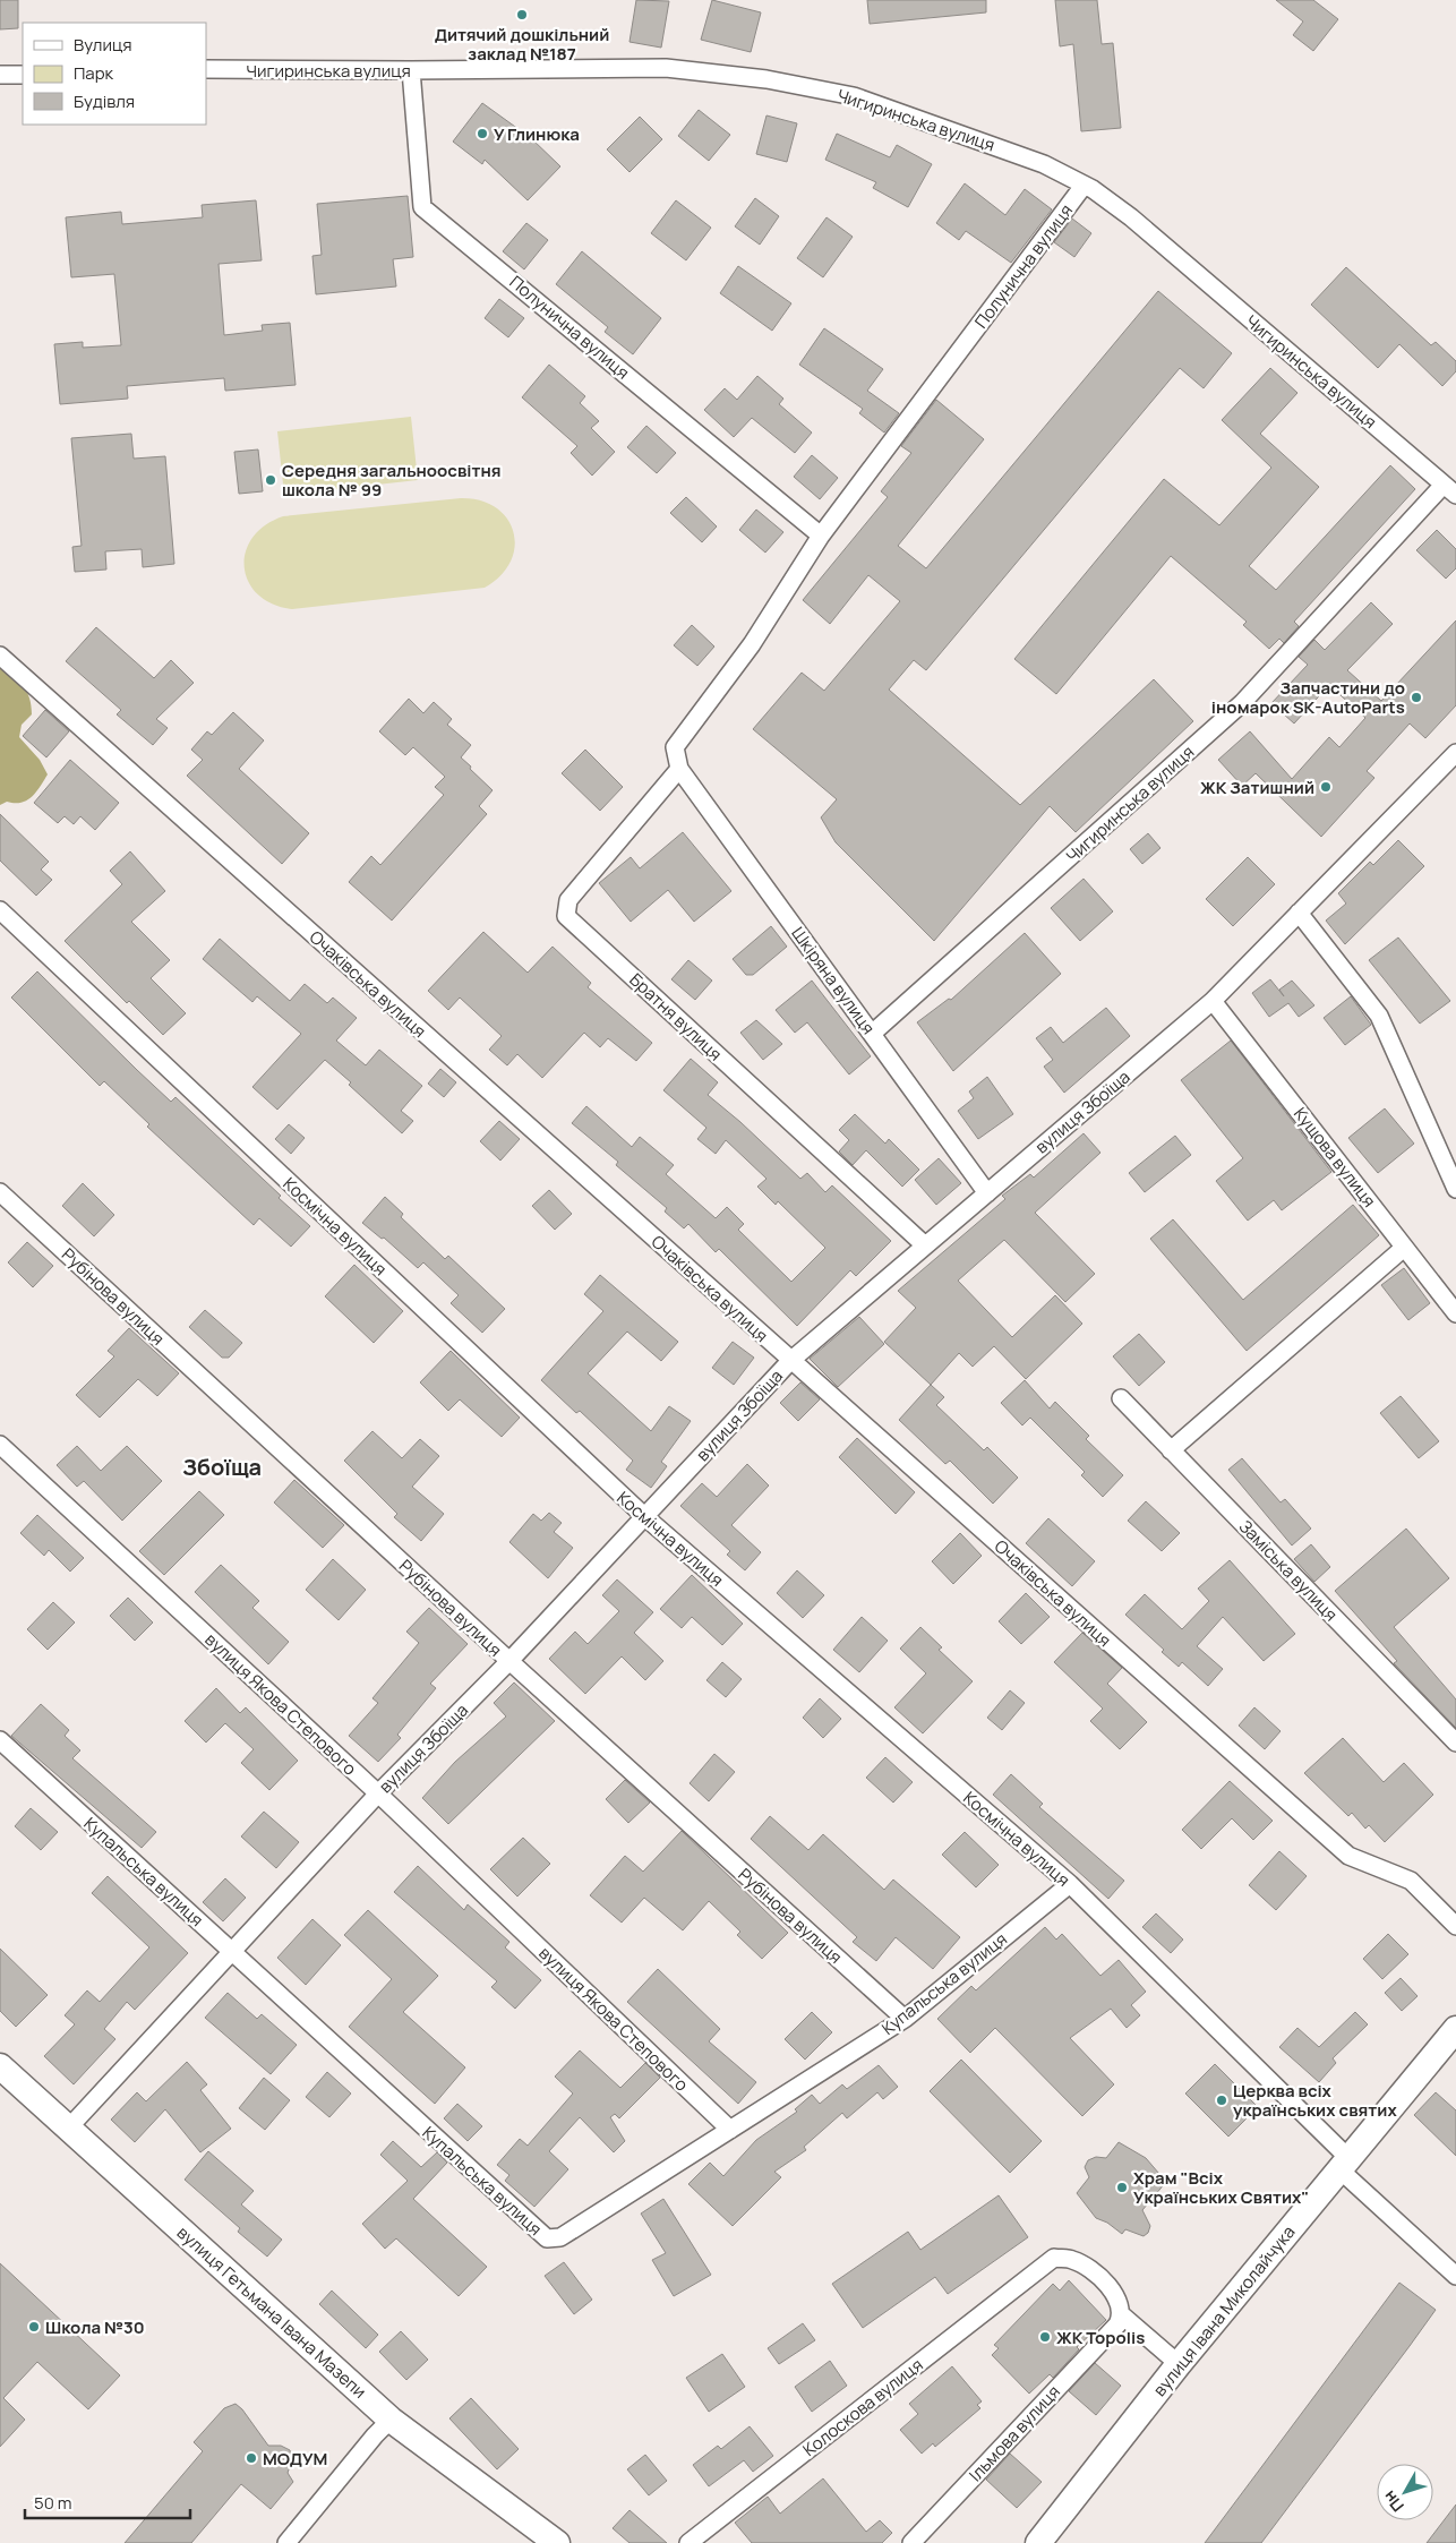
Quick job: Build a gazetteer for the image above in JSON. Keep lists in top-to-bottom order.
{
  "streets": {
    "main road": ["вулиця Івана Миколайчука", "вулиця Гетьмана Івана Мазепи"],
    "street": [
      "Чигиринська вулиця",
      "Полунична вулиця",
      "Шкіряна вулиця",
      "Очаківська вулиця",
      "Братня вулиця",
      "вулиця Збоїща",
      "Кущова вулиця",
      "Космічна вулиця",
      "Рубінова вулиця",
      "Заміська вулиця",
      "вулиця Якова Степового",
      "Купальська вулиця",
      "Колоскова вулиця",
      "Ільмова вулиця"
    ]
  },
  "crossings": [
    ["Чигиринська вулиця", "Полунична вулиця"],
    ["Чигиринська вулиця", "Шкіряна вулиця"],
    ["Полунична вулиця", "Шкіряна вулиця"],
    ["Полунична вулиця", "Братня вулиця"],
    ["Шкіряна вулиця", "Братня вулиця"],
    ["Шкіряна вулиця", "вулиця Збоїща"],
    ["Очаківська вулиця", "вулиця Збоїща"],
    ["Братня вулиця", "вулиця Збоїща"],
    ["вулиця Збоїща", "Кущова вулиця"],
    ["вулиця Збоїща", "Космічна вулиця"],
    ["вулиця Збоїща", "Рубінова вулиця"],
    ["вулиця Збоїща", "вулиця Якова Степового"],
    ["вулиця Збоїща", "Купальська вулиця"],
    ["вулиця Збоїща", "вулиця Гетьмана Івана Мазепи"],
    ["Космічна вулиця", "Купальська вулиця"],
    ["Космічна вулиця", "вулиця Івана Миколайчука"],
    ["Рубінова вулиця", "Купальська вулиця"],
    ["вулиця Якова Степового", "Купальська вулиця"],
    ["Колоскова вулиця", "Ільмова вулиця"]
  ],
  "districts": ["Збоїща"],
  "places": [
    "Дитячий дошкільний заклад №187",
    "У Глинюка",
    "Середня загальноосвітня школа № 99",
    "Запчастини до іномарок SK-AutoParts",
    "ЖК Затишний",
    "Церква всіх українських святих",
    "Храм \"Всіх Українських Святих\"",
    "Школа №30",
    "ЖК Topolis",
    "МОДУМ"
  ],
  "legend": ["Вулиця", "Парк", "Будівля"],
  "scale_bar": "50 m",
  "north": "bottom left"
}
